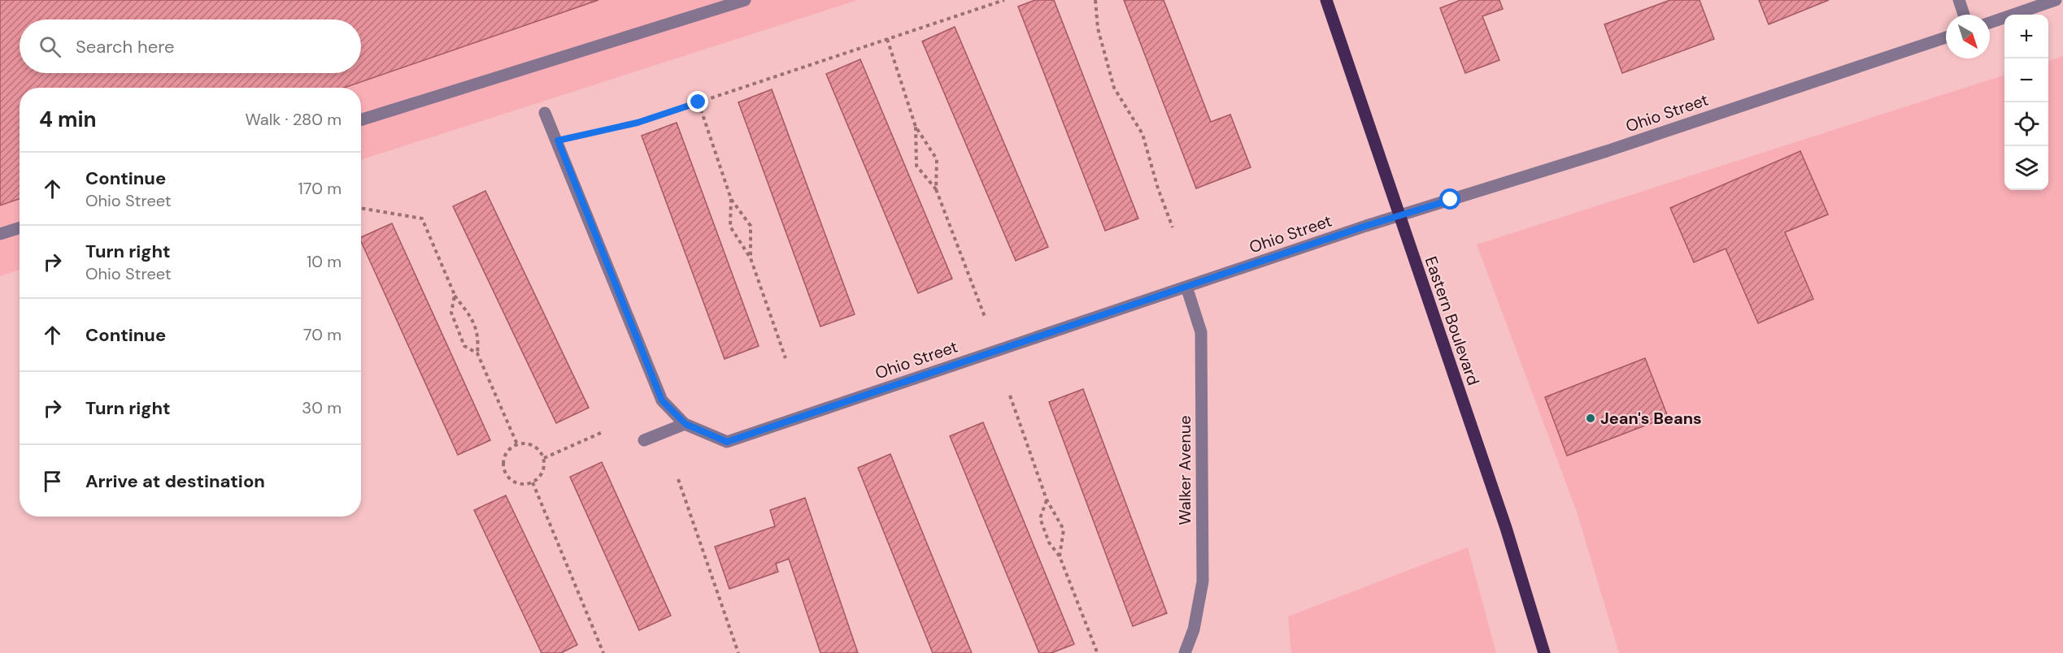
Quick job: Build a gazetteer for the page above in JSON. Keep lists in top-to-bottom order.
{
  "streets": {
    "main road": ["Eastern Boulevard"],
    "street": ["Ohio Street", "Walker Avenue"]
  },
  "crossings": [
    ["Ohio Street", "Eastern Boulevard"],
    ["Ohio Street", "Walker Avenue"]
  ],
  "places": ["Jean's Beans"],
  "north": "bottom right",
  "page": {
    "map_buttons": ["+", "−"],
    "search": "Search here",
    "heading": ["4 min", "Walk · 280 m"],
    "list": [
      ["Continue", "Ohio Street", "170 m"],
      ["Turn right", "Ohio Street", "10 m"],
      ["Continue", "70 m"],
      ["Turn right", "30 m"],
      "Arrive at destination"
    ]
  }
}
